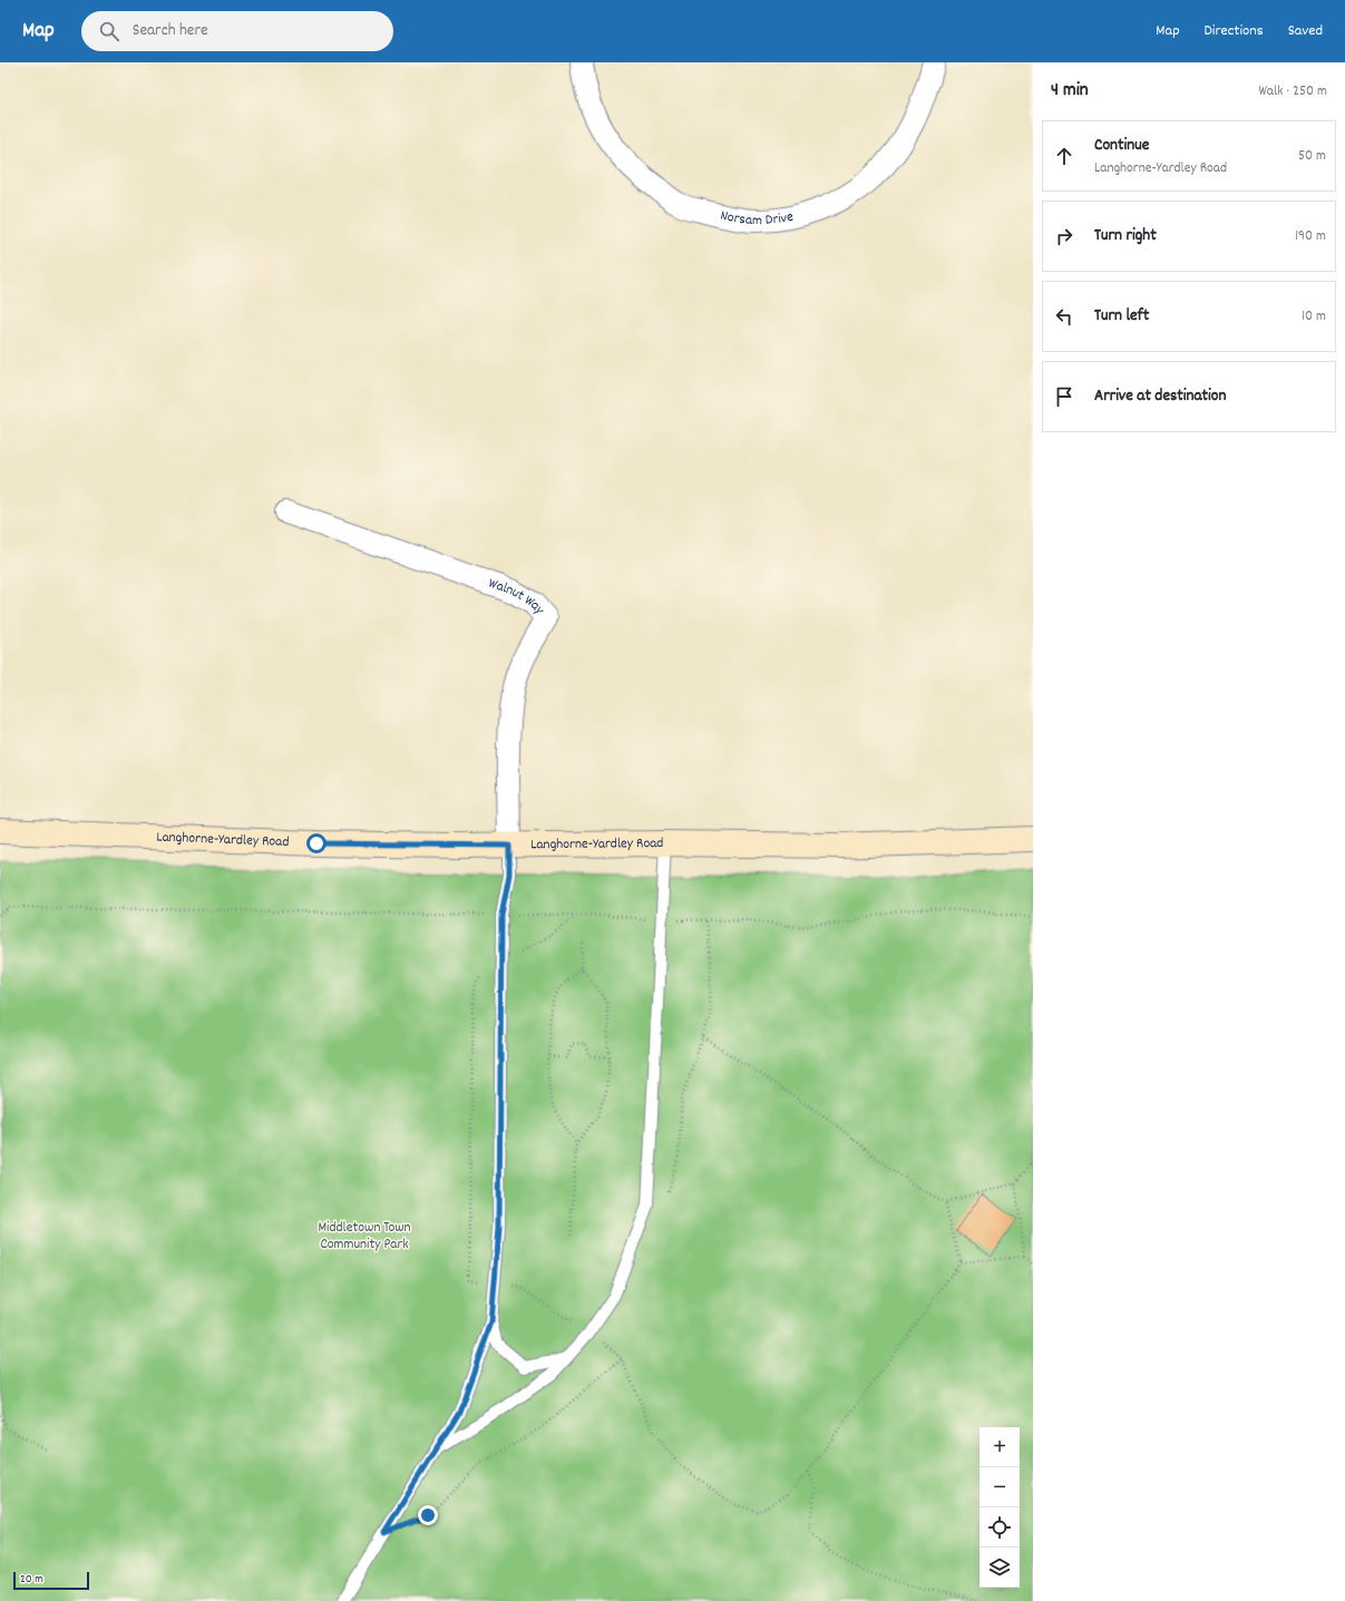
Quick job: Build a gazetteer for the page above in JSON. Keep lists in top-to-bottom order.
{
  "streets": {
    "main road": ["Langhorne-Yardley Road"],
    "street": ["Norsam Drive", "Walnut Way"]
  },
  "crossings": [
    ["Walnut Way", "Langhorne-Yardley Road"]
  ],
  "parks": ["Middletown Town Community Park"],
  "scale_bar": "20 m",
  "page": {
    "header": "Map",
    "search": "Search here",
    "nav": ["Map", "Directions", "Saved"],
    "heading": ["4 min", "Walk · 250 m"],
    "list": [
      ["Continue", "Langhorne-Yardley Road", "50 m"],
      ["Turn right", "190 m"],
      ["Turn left", "10 m"],
      "Arrive at destination"
    ],
    "map_buttons": ["+", "−"],
    "scale": "20 m"
  }
}
